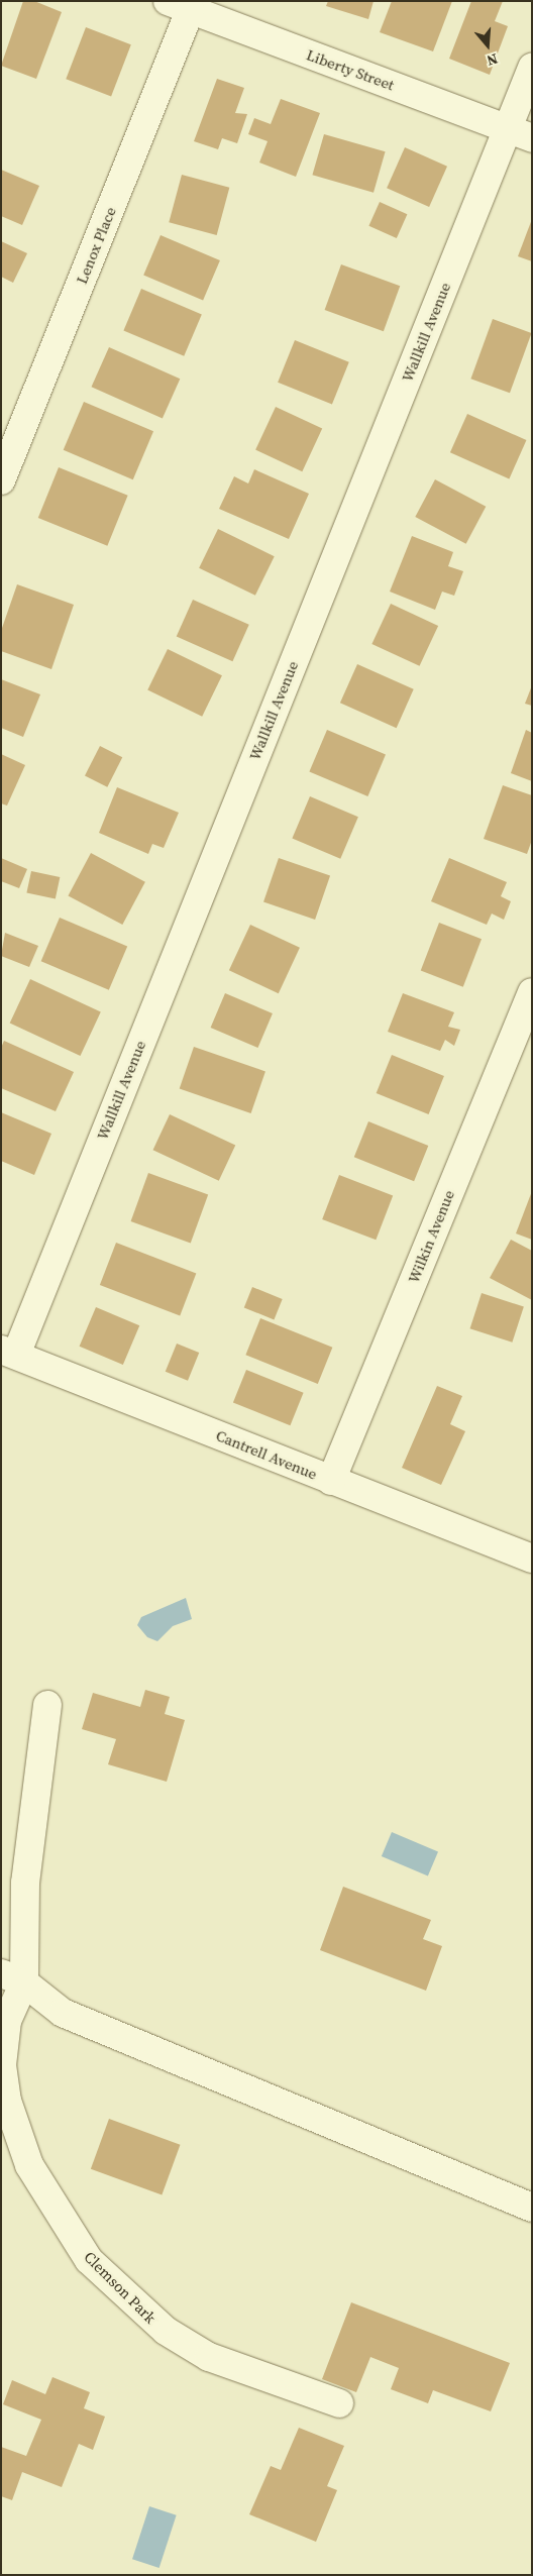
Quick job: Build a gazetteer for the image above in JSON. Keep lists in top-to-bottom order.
{
  "streets": {
    "street": [
      "Liberty Street",
      "Lenox Place",
      "Wallkill Avenue",
      "Wilkin Avenue",
      "Cantrell Avenue",
      "Clemson Park"
    ]
  },
  "crossings": [
    ["Liberty Street", "Lenox Place"],
    ["Liberty Street", "Wallkill Avenue"],
    ["Wallkill Avenue", "Cantrell Avenue"],
    ["Wilkin Avenue", "Cantrell Avenue"]
  ],
  "north": "bottom"
}
